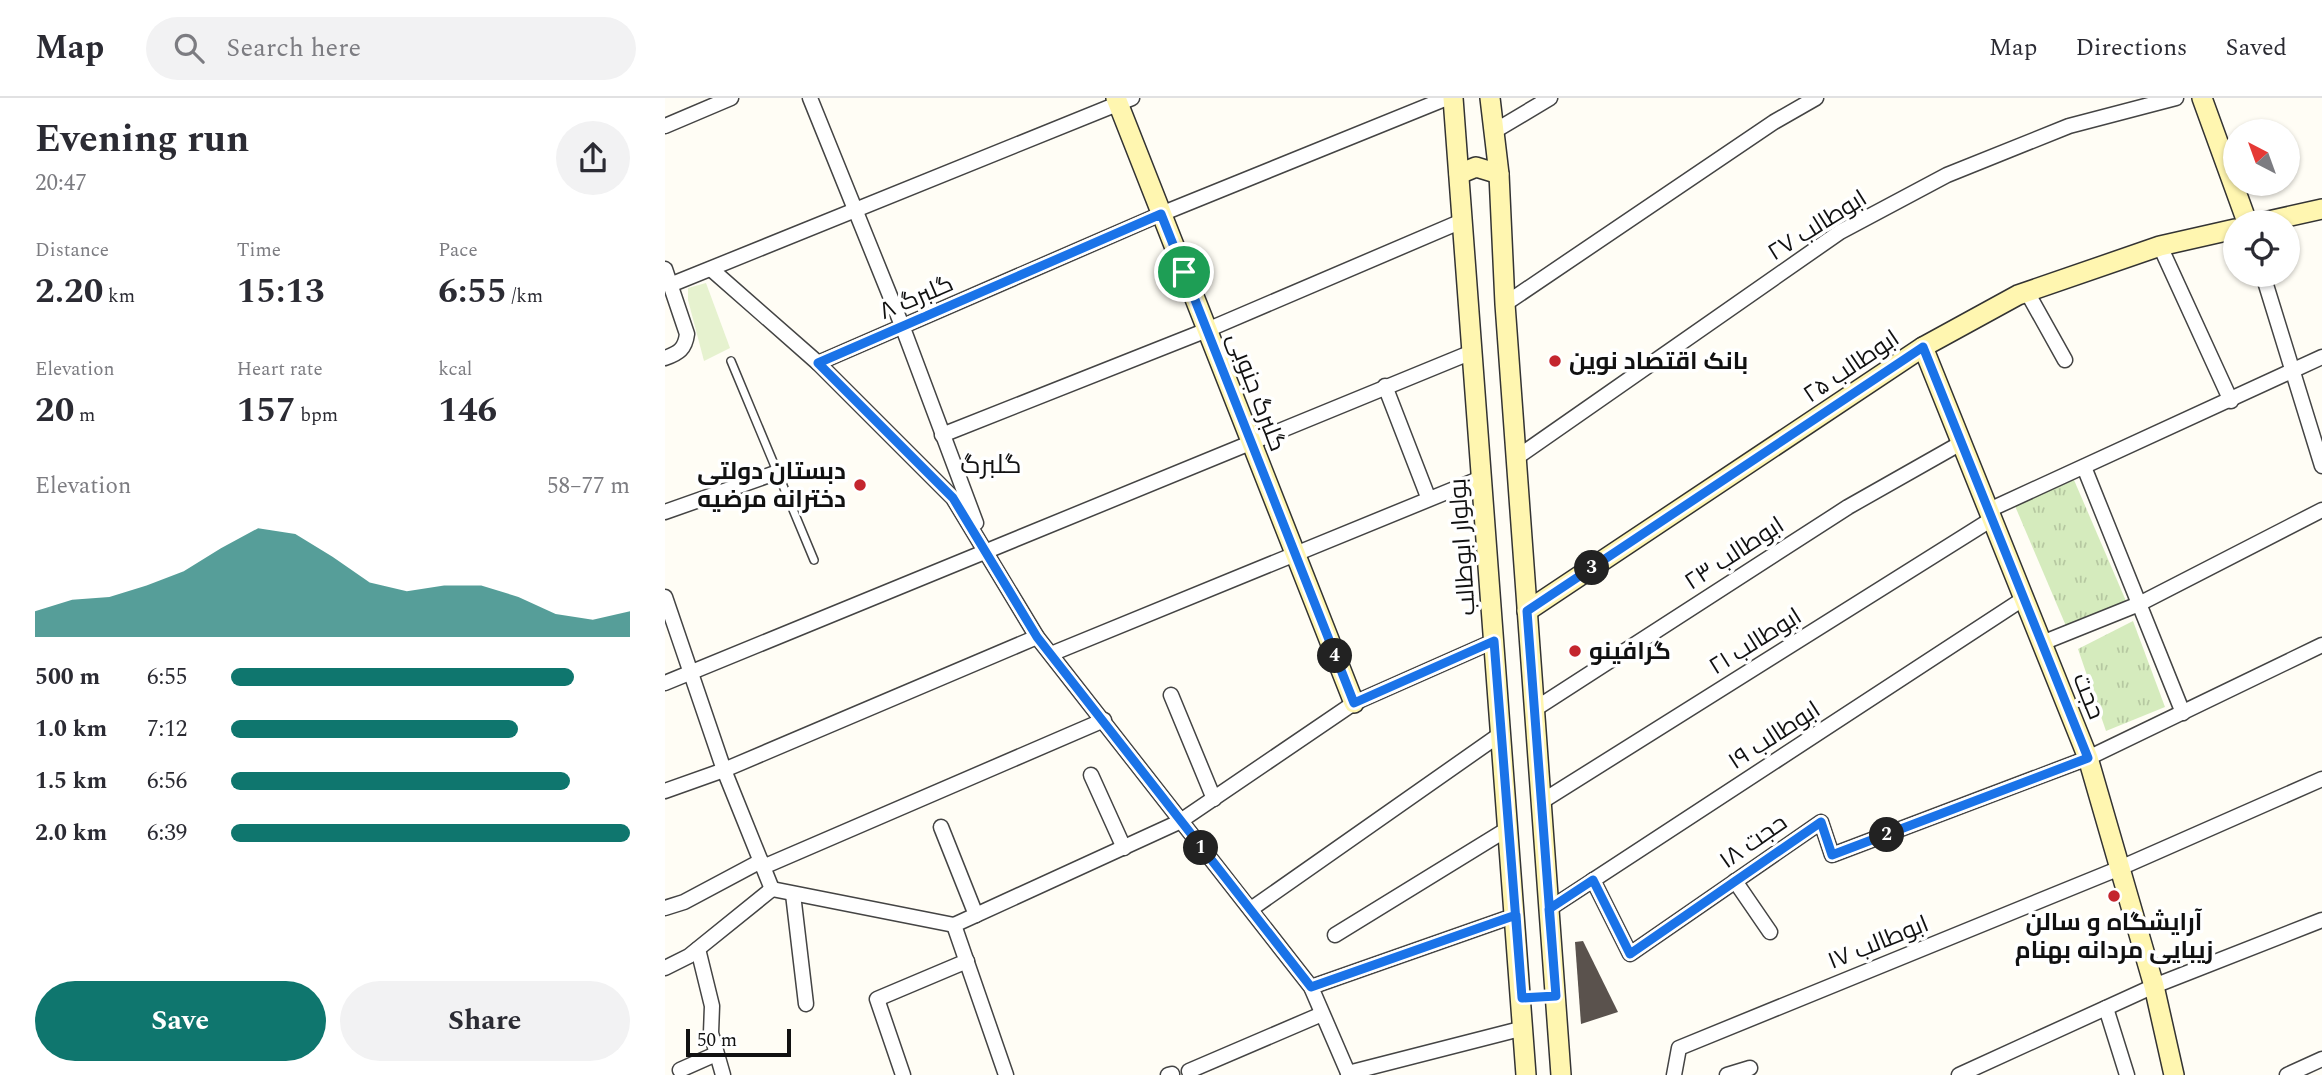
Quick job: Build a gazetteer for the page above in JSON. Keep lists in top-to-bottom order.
{
  "streets": {
    "street": [
      "ابوطالب ۲۷",
      "گلبرگ ۸",
      "ابوطالب ۲۵",
      "گلبرگ جنوبی",
      "بولوار ابوطالب",
      "ابوطالب ۲۳",
      "ابوطالب ۲۱",
      "حجت",
      "ابوطالب ۱۹",
      "حجت ۱۸",
      "ابوطالب ۱۷"
    ]
  },
  "crossings": [
    ["گلبرگ ۸", "گلبرگ جنوبی"],
    ["ابوطالب ۲۵", "حجت"],
    ["ابوطالب ۲۳", "حجت"],
    ["ابوطالب ۲۱", "حجت"],
    ["حجت", "ابوطالب ۱۹"],
    ["حجت", "حجت ۱۸"],
    ["حجت", "ابوطالب ۱۷"],
    ["ابوطالب ۱۹", "حجت ۱۸"]
  ],
  "districts": ["گلبرگ"],
  "places": [
    "بانک اقتصاد نوین",
    "دبستان دولتی دخترانه مرضیه",
    "گرافینو",
    "آرایشگاه و سالن زیبایی مردانه بهنام"
  ],
  "scale_bar": "50 m",
  "north": "top left",
  "page": {
    "header": "Map",
    "search": "Search here",
    "nav": ["Map", "Directions", "Saved"],
    "heading": ["Evening run", "20:47"],
    "stats": [
      ["Distance", "2.20 km"],
      ["Time", "15:13"],
      ["Pace", "6:55 /km"],
      ["Elevation", "20 m"],
      ["Heart rate", "157 bpm"],
      ["kcal", "146"]
    ],
    "chart": ["Elevation", "58–77 m"],
    "pins": [
      "3",
      "4",
      "2",
      "1"
    ],
    "list": [
      {
        "name": "500 m",
        "note": "6:55"
      },
      {
        "name": "1.0 km",
        "note": "7:12"
      },
      {
        "name": "1.5 km",
        "note": "6:56"
      },
      {
        "name": "2.0 km",
        "note": "6:39"
      }
    ],
    "buttons": ["Save", "Share"],
    "scale": "50 m"
  }
}
